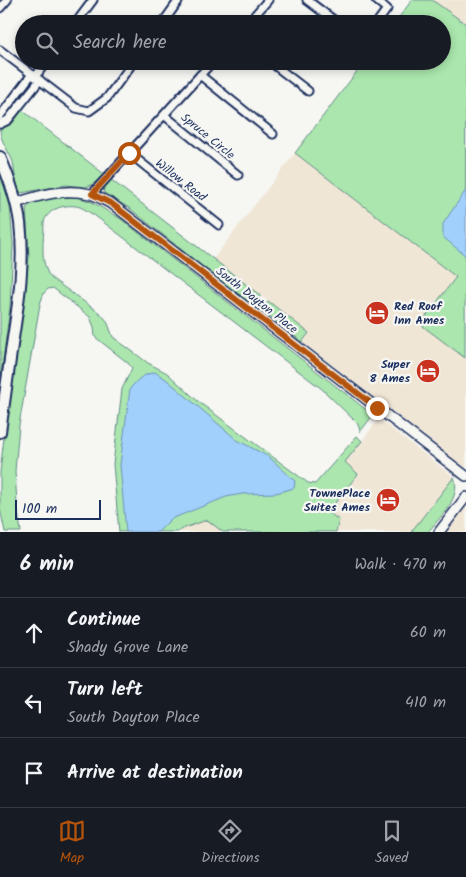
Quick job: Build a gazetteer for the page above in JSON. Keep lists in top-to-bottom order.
{
  "streets": {
    "street": ["Spruce Circle", "Willow Road", "South Dayton Place"]
  },
  "places": {
    "hotel": ["Red Roof Inn Ames", "Super 8 Ames", "TownePlace Suites Ames"]
  },
  "scale_bar": "100 m",
  "page": {
    "search": "Search here",
    "scale": "100 m",
    "heading": ["6 min", "Walk · 470 m"],
    "list": [
      ["Continue", "Shady Grove Lane", "60 m"],
      ["Turn left", "South Dayton Place", "410 m"],
      "Arrive at destination"
    ],
    "nav": ["Map", "Directions", "Saved"]
  }
}
